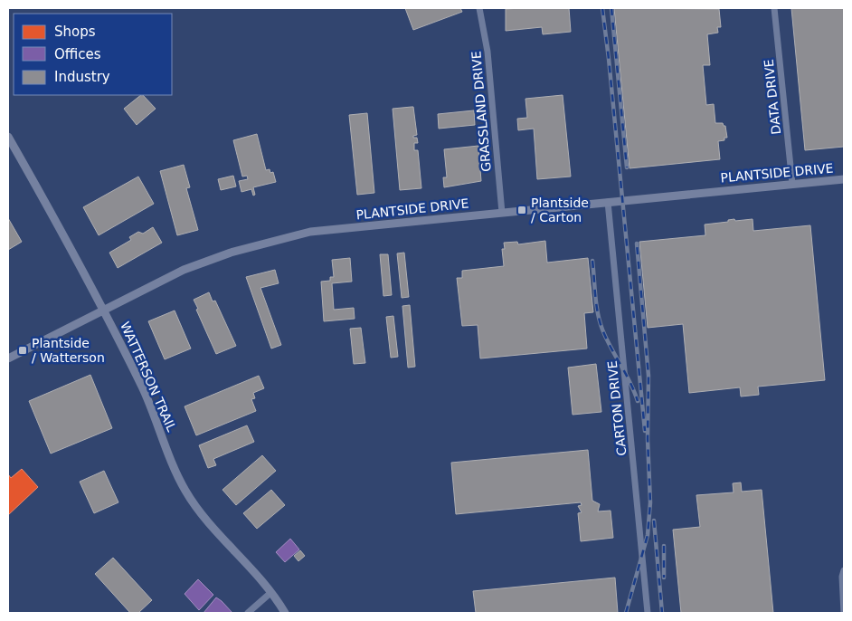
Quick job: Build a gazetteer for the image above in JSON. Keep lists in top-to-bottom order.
{
  "streets": {
    "street": [
      "DATA DRIVE",
      "GRASSLAND DRIVE",
      "PLANTSIDE DRIVE",
      "WATTERSON TRAIL",
      "CARTON DRIVE"
    ]
  },
  "crossings": [
    ["DATA DRIVE", "PLANTSIDE DRIVE"],
    ["GRASSLAND DRIVE", "PLANTSIDE DRIVE"],
    ["PLANTSIDE DRIVE", "WATTERSON TRAIL"],
    ["PLANTSIDE DRIVE", "CARTON DRIVE"]
  ],
  "places": {
    "transit": ["Plantside / Carton", "Plantside / Watterson"]
  },
  "legend": ["Shops", "Offices", "Industry"]
}
